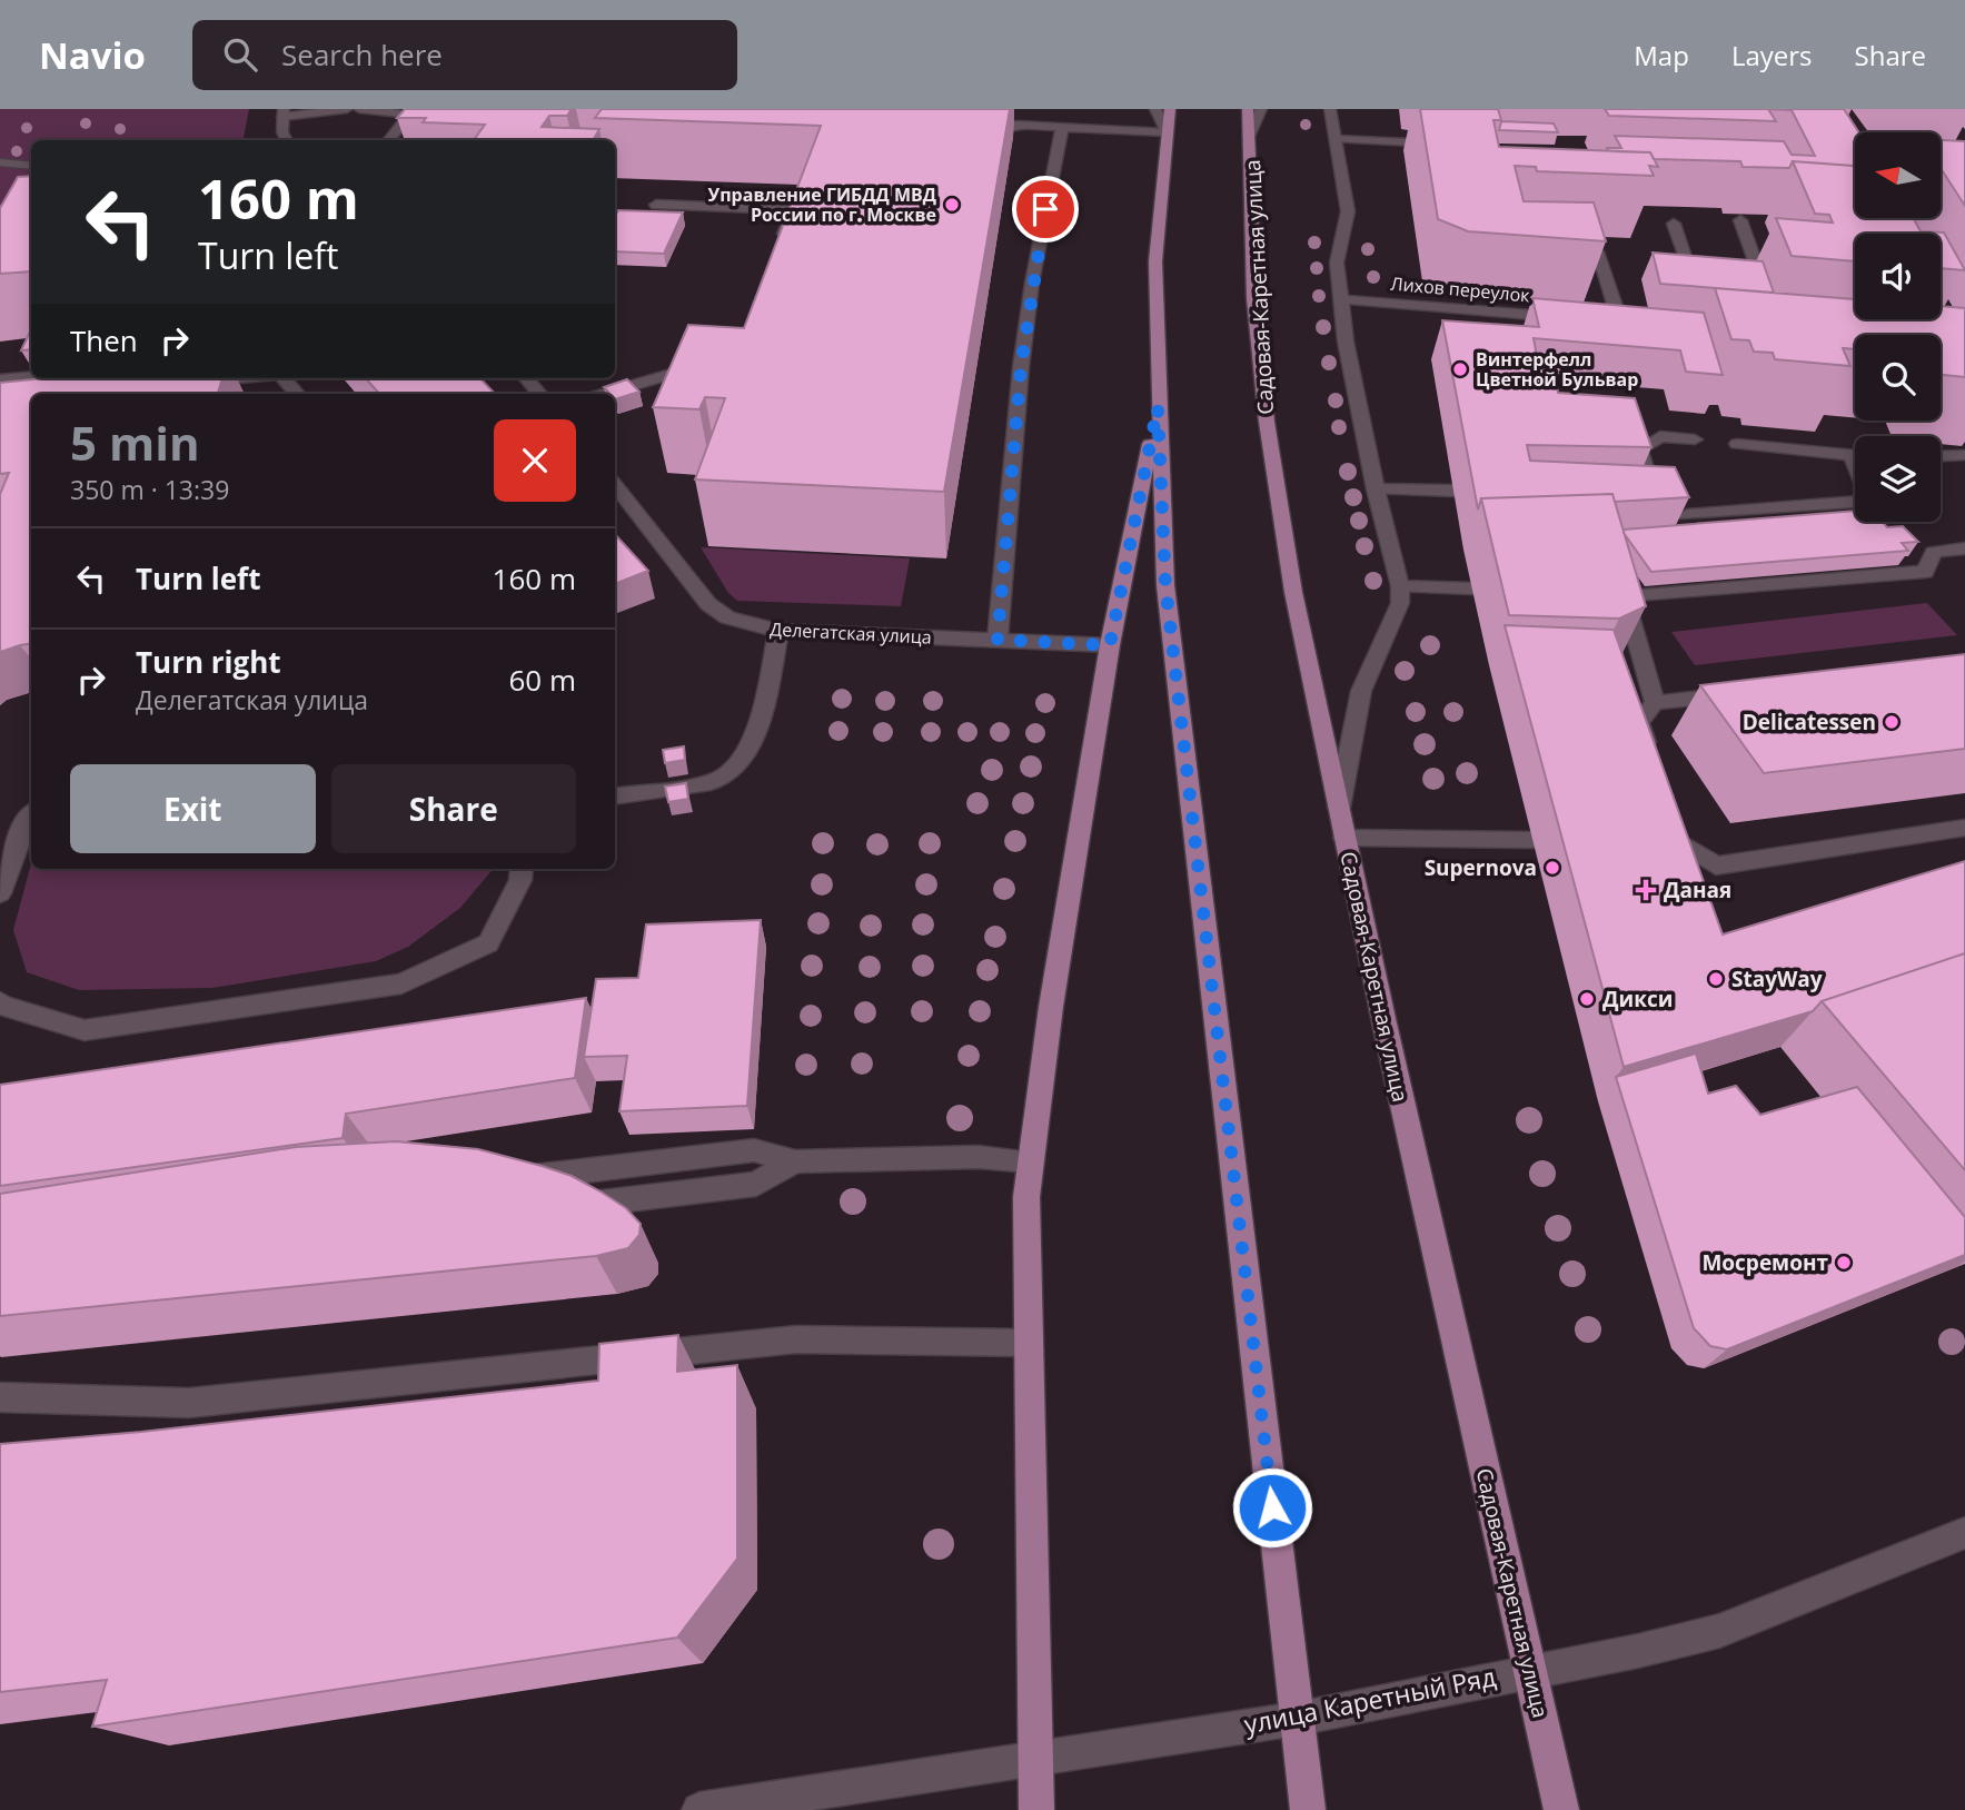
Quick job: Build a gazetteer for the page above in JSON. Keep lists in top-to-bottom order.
{
  "streets": {
    "main road": ["Садовая-Каретная улица"],
    "street": ["Лихов переулок", "Делегатская улица", "улица Каретный Ряд"]
  },
  "crossings": [
    ["Садовая-Каретная улица", "улица Каретный Ряд"]
  ],
  "places": {
    "other": [
      "Управление ГИБДД МВД России по г. Москве",
      "Винтерфелл Цветной Бульвар",
      "Delicatessen",
      "Supernova",
      "StayWay",
      "Дикси",
      "Мосремонт"
    ],
    "health": ["Даная"]
  },
  "north": "left",
  "page": {
    "header": "Navio",
    "search": "Search here",
    "nav": ["Map", "Layers", "Share"],
    "turn": ["160 m", "Turn left"],
    "then": "Then",
    "heading": ["5 min", "350 m · 13:39"],
    "list": [
      {
        "name": "Turn left",
        "value": "160 m"
      },
      {
        "name": "Turn right",
        "note": "Делегатская улица",
        "value": "60 m"
      }
    ],
    "buttons": ["Exit", "Share"]
  }
}
